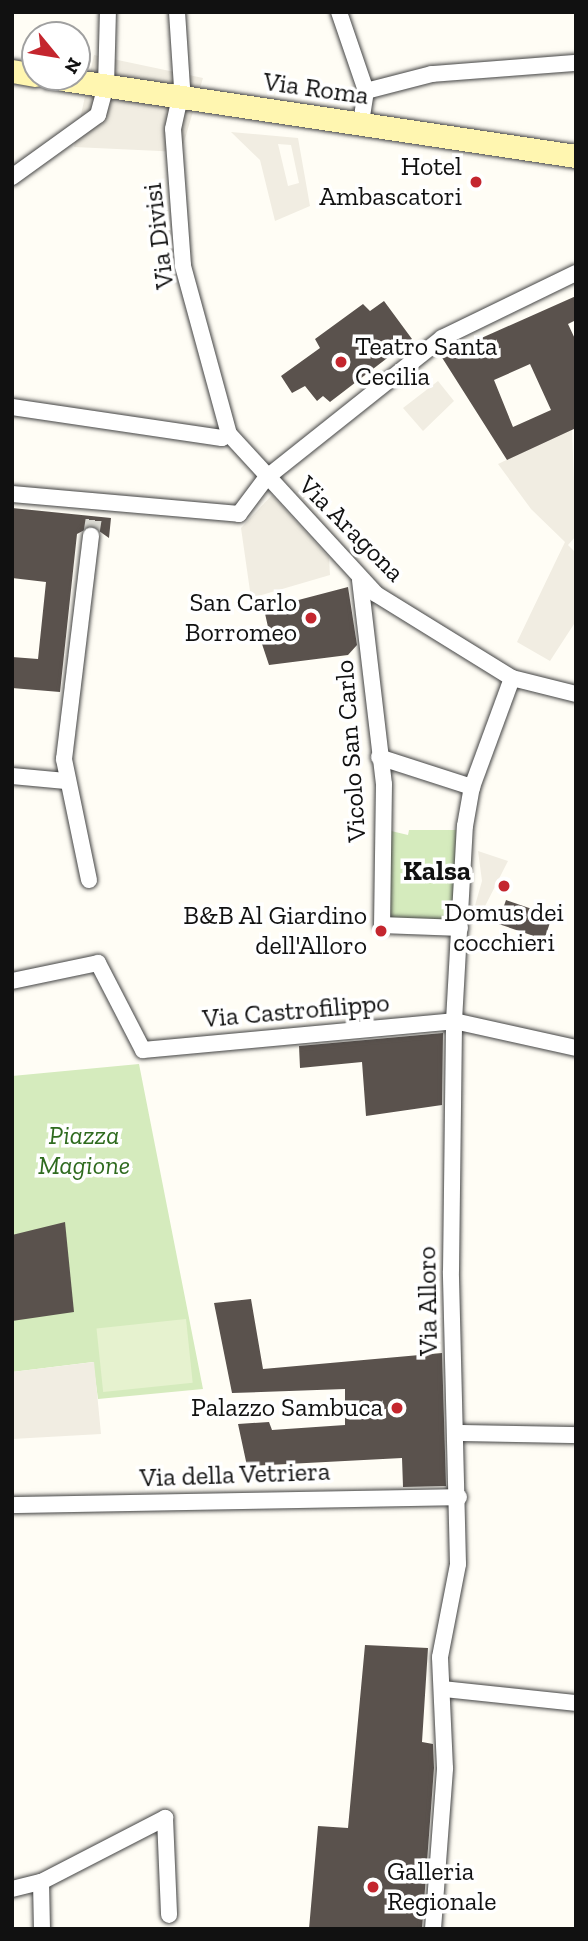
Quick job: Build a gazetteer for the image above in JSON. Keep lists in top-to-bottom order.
{
  "streets": {
    "street": [
      "Via Roma",
      "Via Divisi",
      "Via Aragona",
      "Vicolo San Carlo",
      "Via Castrofilippo",
      "Via Alloro",
      "Via della Vetriera"
    ]
  },
  "crossings": [
    ["Via Roma", "Via Divisi"],
    ["Via Divisi", "Via Aragona"],
    ["Via Aragona", "Vicolo San Carlo"],
    ["Via Aragona", "Via Alloro"],
    ["Vicolo San Carlo", "Via Alloro"],
    ["Via Castrofilippo", "Via Alloro"],
    ["Via Alloro", "Via della Vetriera"]
  ],
  "districts": ["Kalsa"],
  "parks": ["Piazza Magione"],
  "places": [
    "Hotel Ambascatori",
    "Teatro Santa Cecilia",
    "San Carlo Borromeo",
    "Domus dei cocchieri",
    "B&B Al Giardino dell'Alloro",
    "Palazzo Sambuca",
    "Galleria Regionale"
  ],
  "north": "bottom right"
}
